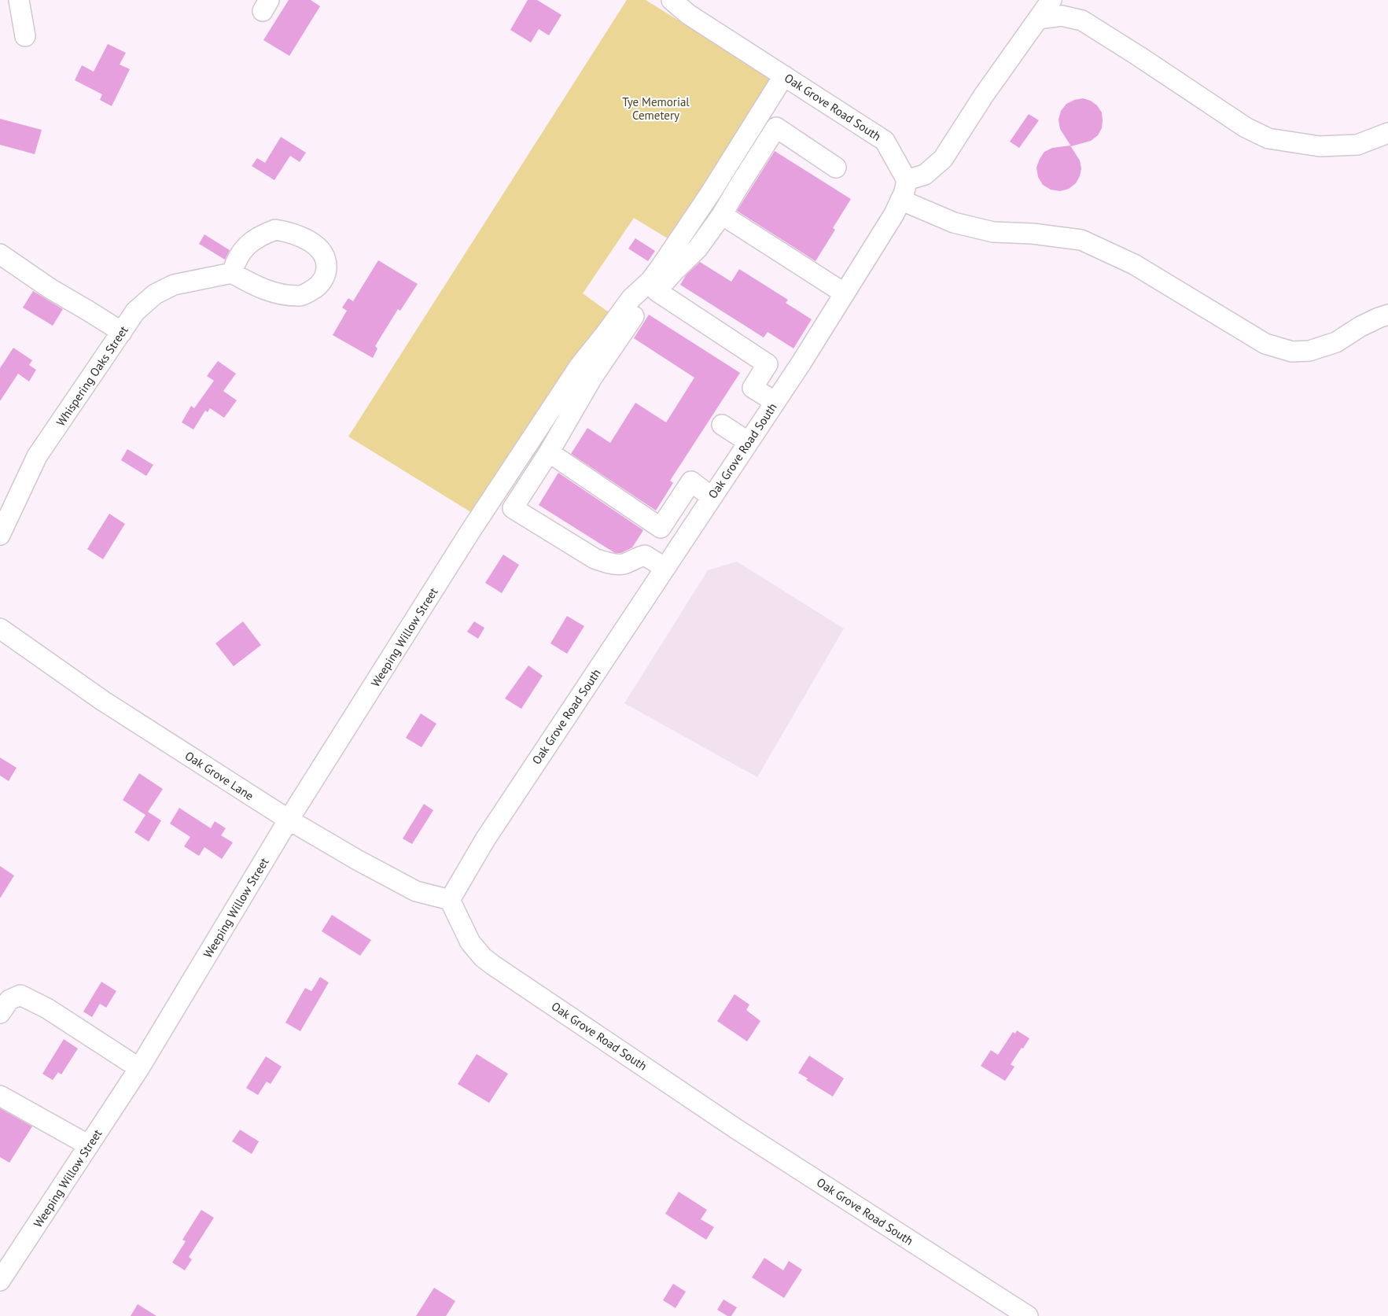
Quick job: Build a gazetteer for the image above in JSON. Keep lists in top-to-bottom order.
{
  "streets": {
    "street": [
      "Oak Grove Road South",
      "Whispering Oaks Street",
      "Weeping Willow Street",
      "Oak Grove Lane"
    ]
  },
  "crossings": [
    ["Oak Grove Road South", "Weeping Willow Street"],
    ["Oak Grove Road South", "Oak Grove Lane"],
    ["Weeping Willow Street", "Oak Grove Lane"]
  ],
  "parks": ["Tye Memorial Cemetery"]
}
